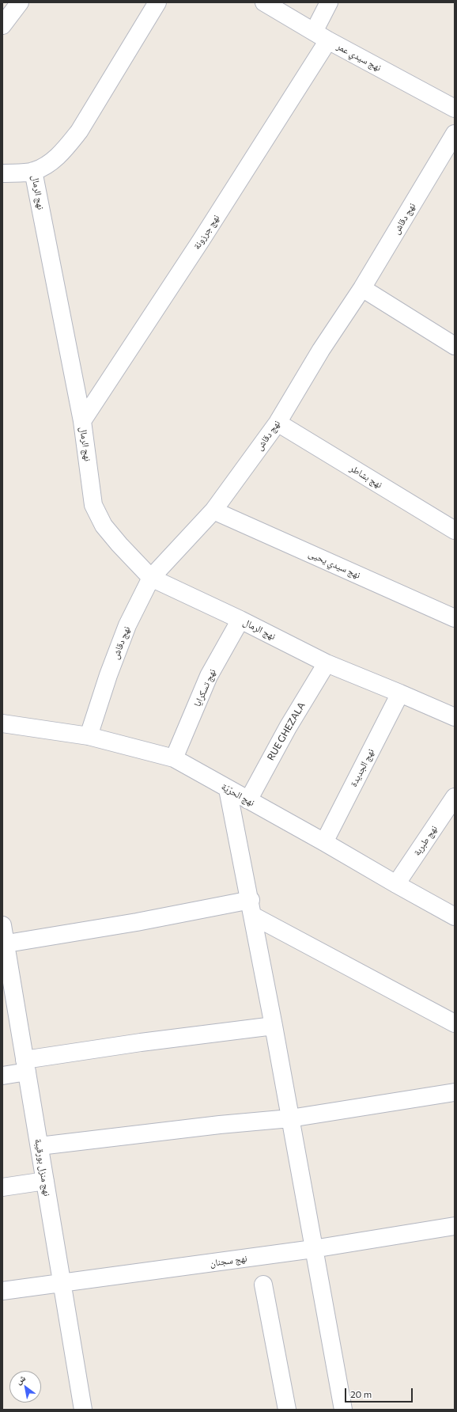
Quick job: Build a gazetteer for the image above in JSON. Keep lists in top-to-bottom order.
{
  "streets": {
    "street": [
      "نهج سيدي عمر",
      "نهج الرمال",
      "نهج دقاش",
      "نهج جرزونة",
      "نهج بشاطر",
      "نهج سيدي يحيى",
      "نهج تسكرايا",
      "RUE GHEZALA",
      "نهج الجديدة",
      "نهج الحرّيّة",
      "نهج طبربة",
      "نهج منزل بورقيبة",
      "نهج سجنان"
    ]
  },
  "crossings": [
    ["نهج سيدي عمر", "نهج جرزونة"],
    ["نهج الرمال", "نهج دقاش"],
    ["نهج الرمال", "نهج جرزونة"],
    ["نهج الرمال", "نهج تسكرايا"],
    ["نهج الرمال", "RUE GHEZALA"],
    ["نهج الرمال", "نهج الجديدة"],
    ["نهج دقاش", "نهج بشاطر"],
    ["نهج دقاش", "نهج سيدي يحيى"],
    ["نهج دقاش", "نهج الحرّيّة"],
    ["نهج تسكرايا", "نهج الحرّيّة"],
    ["RUE GHEZALA", "نهج الحرّيّة"],
    ["نهج الجديدة", "نهج الحرّيّة"],
    ["نهج الحرّيّة", "نهج طبربة"],
    ["نهج منزل بورقيبة", "نهج سجنان"]
  ],
  "scale_bar": "20 m",
  "north": "top left"
}
